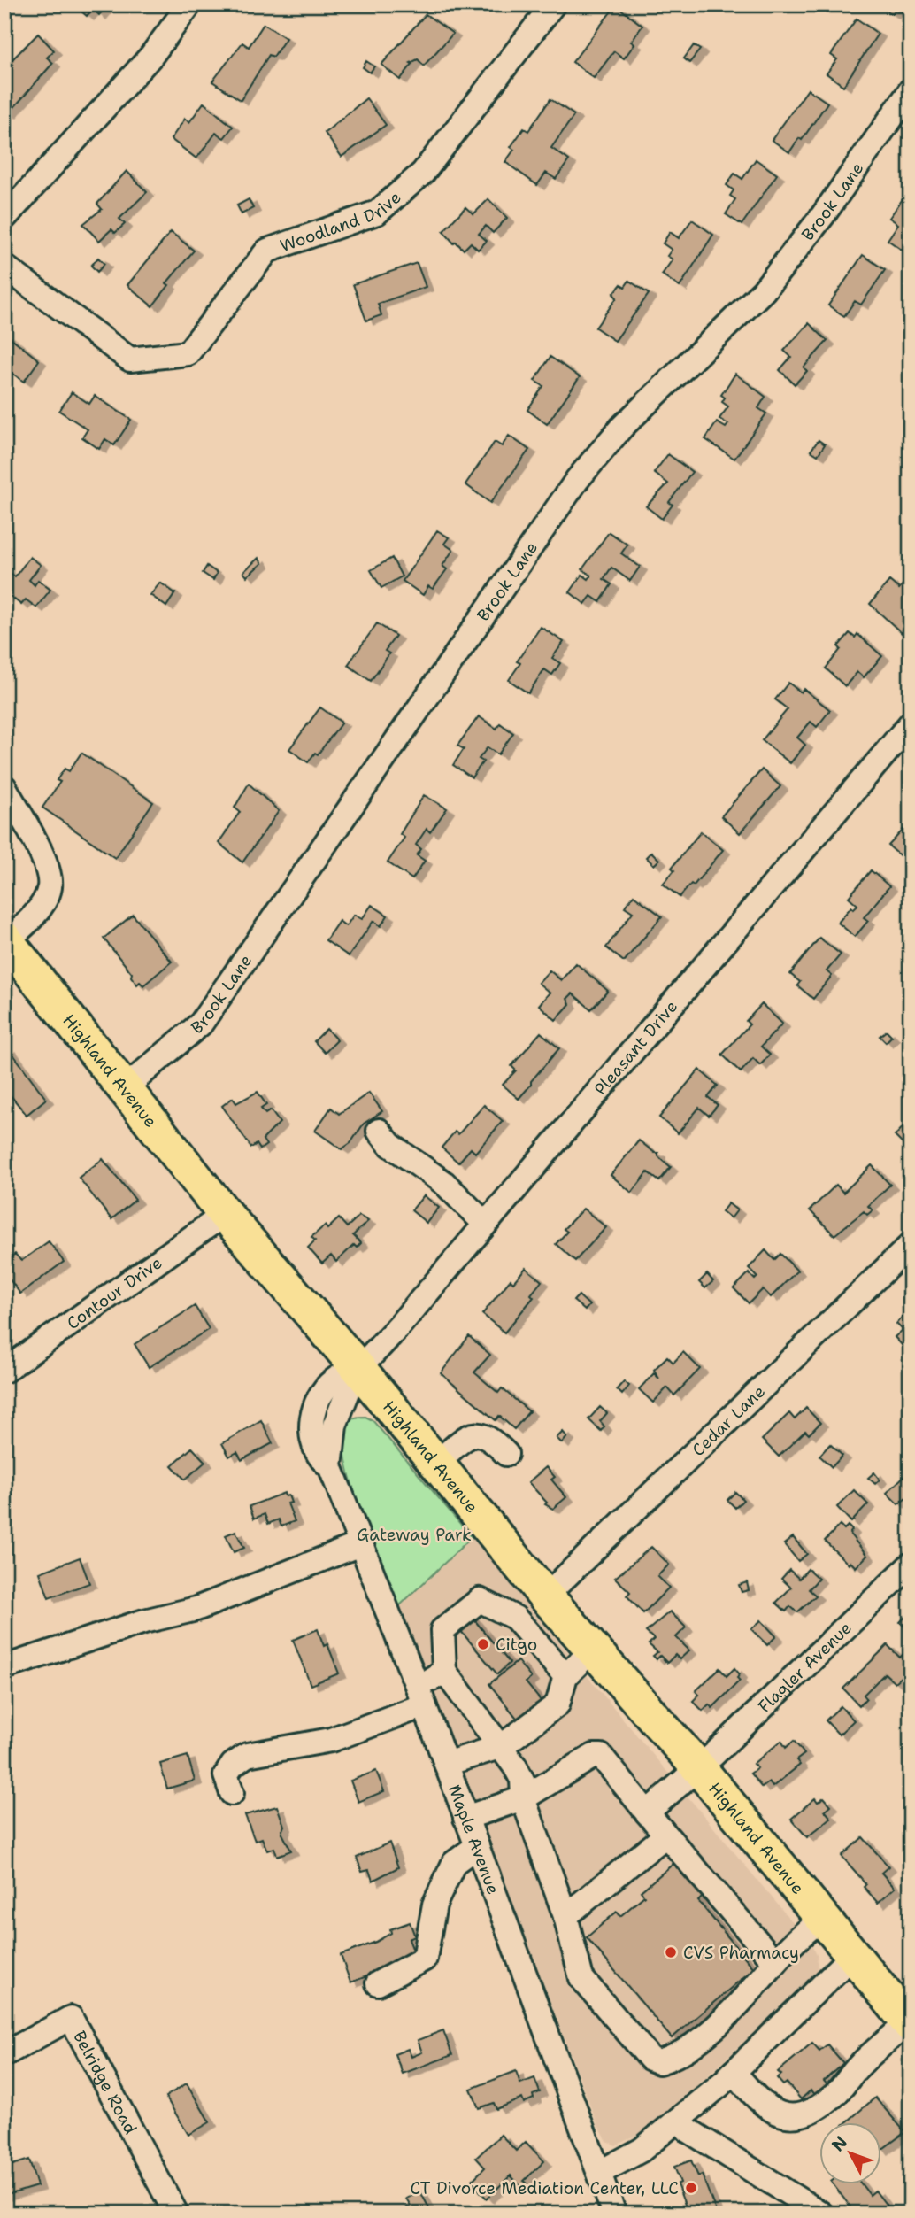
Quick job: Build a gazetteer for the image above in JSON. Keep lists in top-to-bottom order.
{
  "streets": {
    "highway": ["Highland Avenue"],
    "street": [
      "Brook Lane",
      "Woodland Drive",
      "Pleasant Drive",
      "Contour Drive",
      "Cedar Lane",
      "Flagler Avenue",
      "Maple Avenue",
      "Belridge Road"
    ]
  },
  "crossings": [
    ["Brook Lane", "Highland Avenue"],
    ["Pleasant Drive", "Highland Avenue"],
    ["Pleasant Drive", "Maple Avenue"],
    ["Highland Avenue", "Contour Drive"],
    ["Highland Avenue", "Cedar Lane"],
    ["Highland Avenue", "Flagler Avenue"],
    ["Highland Avenue", "Maple Avenue"]
  ],
  "parks": ["Gateway Park"],
  "places": ["Citgo", "CVS Pharmacy", "CT Divorce Mediation Center, LLC"],
  "north": "top left"
}
